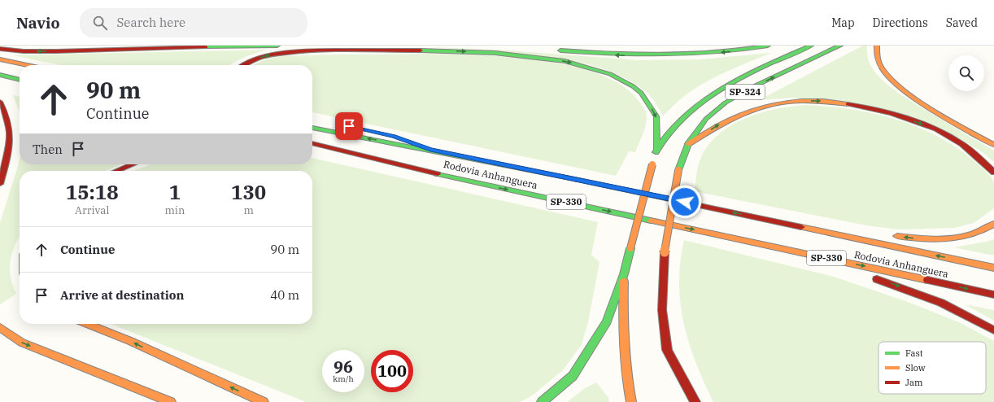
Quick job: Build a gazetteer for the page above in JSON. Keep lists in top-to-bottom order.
{
  "streets": {
    "main road": ["SP-324", "Rodovia Anhanguera", "SP-330"]
  },
  "legend": ["Fast", "Slow", "Jam"],
  "page": {
    "header": "Navio",
    "search": "Search here",
    "nav": ["Map", "Directions", "Saved"],
    "turn": ["90 m", "Continue"],
    "then": "Then",
    "eta": [
      "15:18",
      "Arrival",
      "1",
      "min",
      "130",
      "m"
    ],
    "list": [
      {
        "name": "Continue",
        "value": "90 m"
      },
      {
        "name": "Arrive at destination",
        "value": "40 m"
      }
    ],
    "speed": "96 km/h",
    "limit": "100"
  }
}
